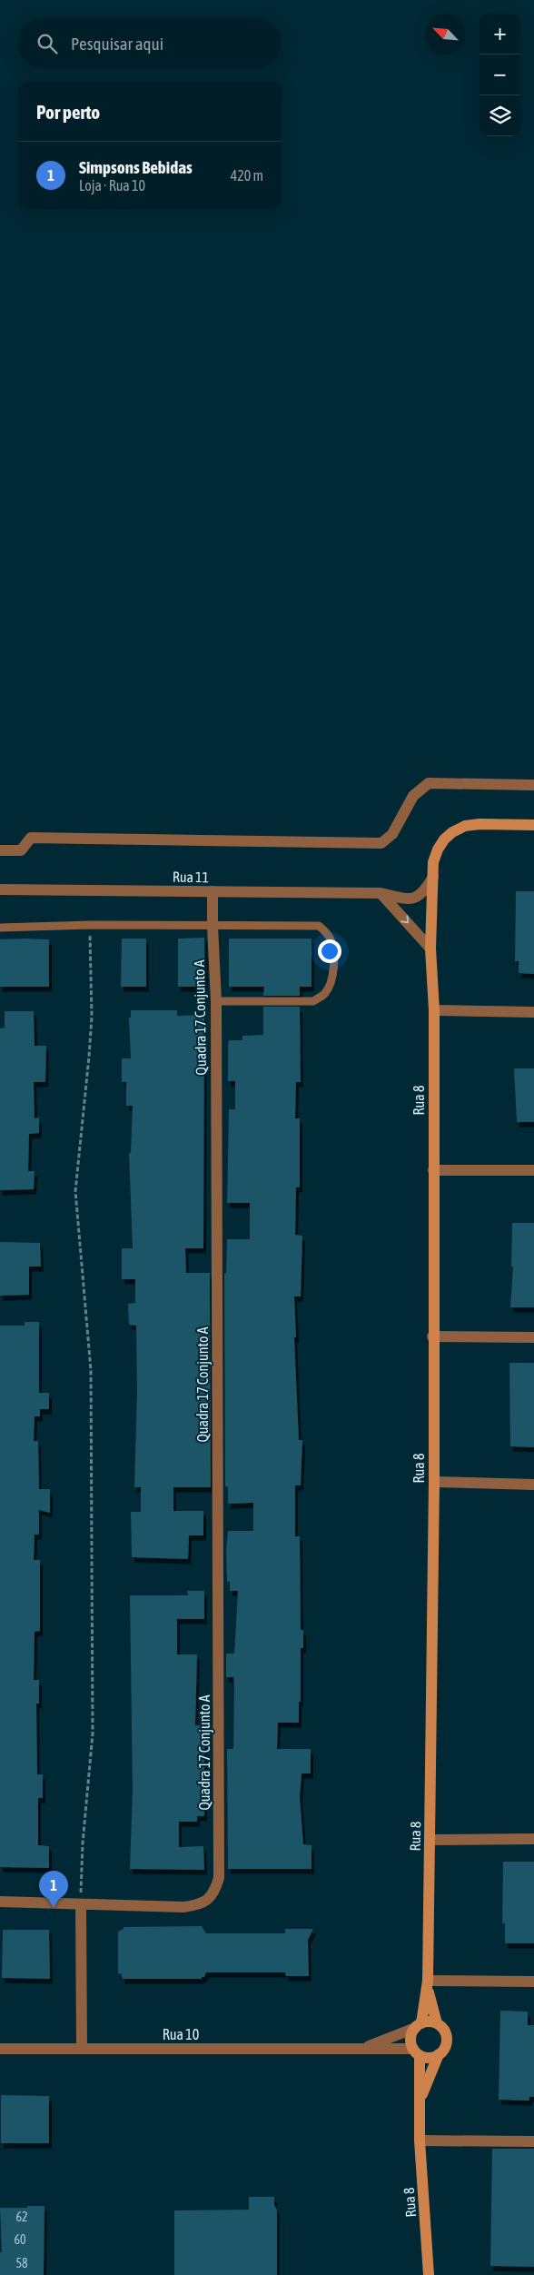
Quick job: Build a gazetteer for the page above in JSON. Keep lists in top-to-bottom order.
{
  "streets": {
    "main road": ["Rua 8"],
    "street": ["Rua 11", "Quadra 17 Conjunto A", "Rua 10"]
  },
  "crossings": [
    ["Rua 11", "Quadra 17 Conjunto A"],
    ["Rua 8", "Rua 10"]
  ],
  "house_numbers": ["62", "60", "58"],
  "north": "top left",
  "page": {
    "map_buttons": ["+", "−"],
    "search": "Pesquisar aqui",
    "heading": "Por perto",
    "list": [
      {
        "mark": "1",
        "name": "Simpsons Bebidas",
        "note": "Loja · Rua 10",
        "value": "420 m"
      }
    ],
    "pins": "1"
  }
}
